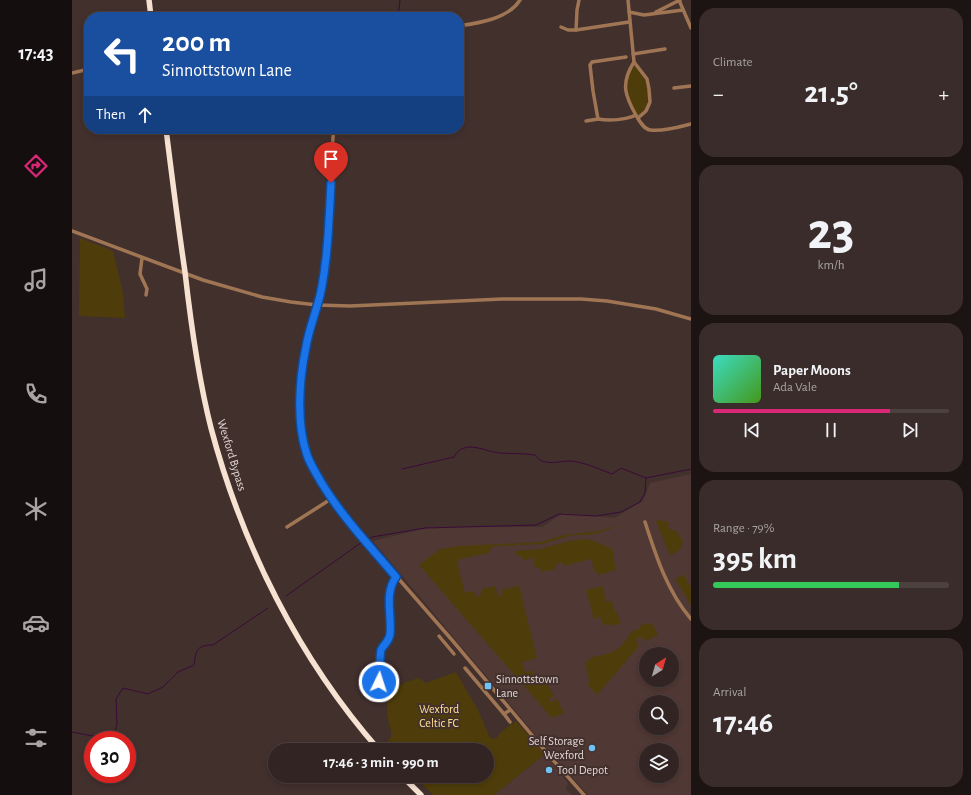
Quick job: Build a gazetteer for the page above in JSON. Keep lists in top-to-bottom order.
{
  "streets": {
    "highway": ["Wexford Bypass"]
  },
  "parks": ["Wexford Celtic FC"],
  "places": {
    "transit": ["Sinnottstown Lane"],
    "other": ["Self Storage Wexford", "Tool Depot"]
  },
  "north": "top right",
  "page": {
    "tabs": "17:43",
    "tile": [
      "Climate",
      ["23", "km/h"],
      ["Range · 79%", "395 km"],
      ["Arrival", "17:46"]
    ],
    "turn": ["200 m", "Sinnottstown Lane"],
    "heat": ["−", "21.5°", "+"],
    "then": "Then",
    "song": ["Paper Moons", "Ada Vale"],
    "limit": "30",
    "trip": "17:46 · 3 min · 990 m"
  }
}
